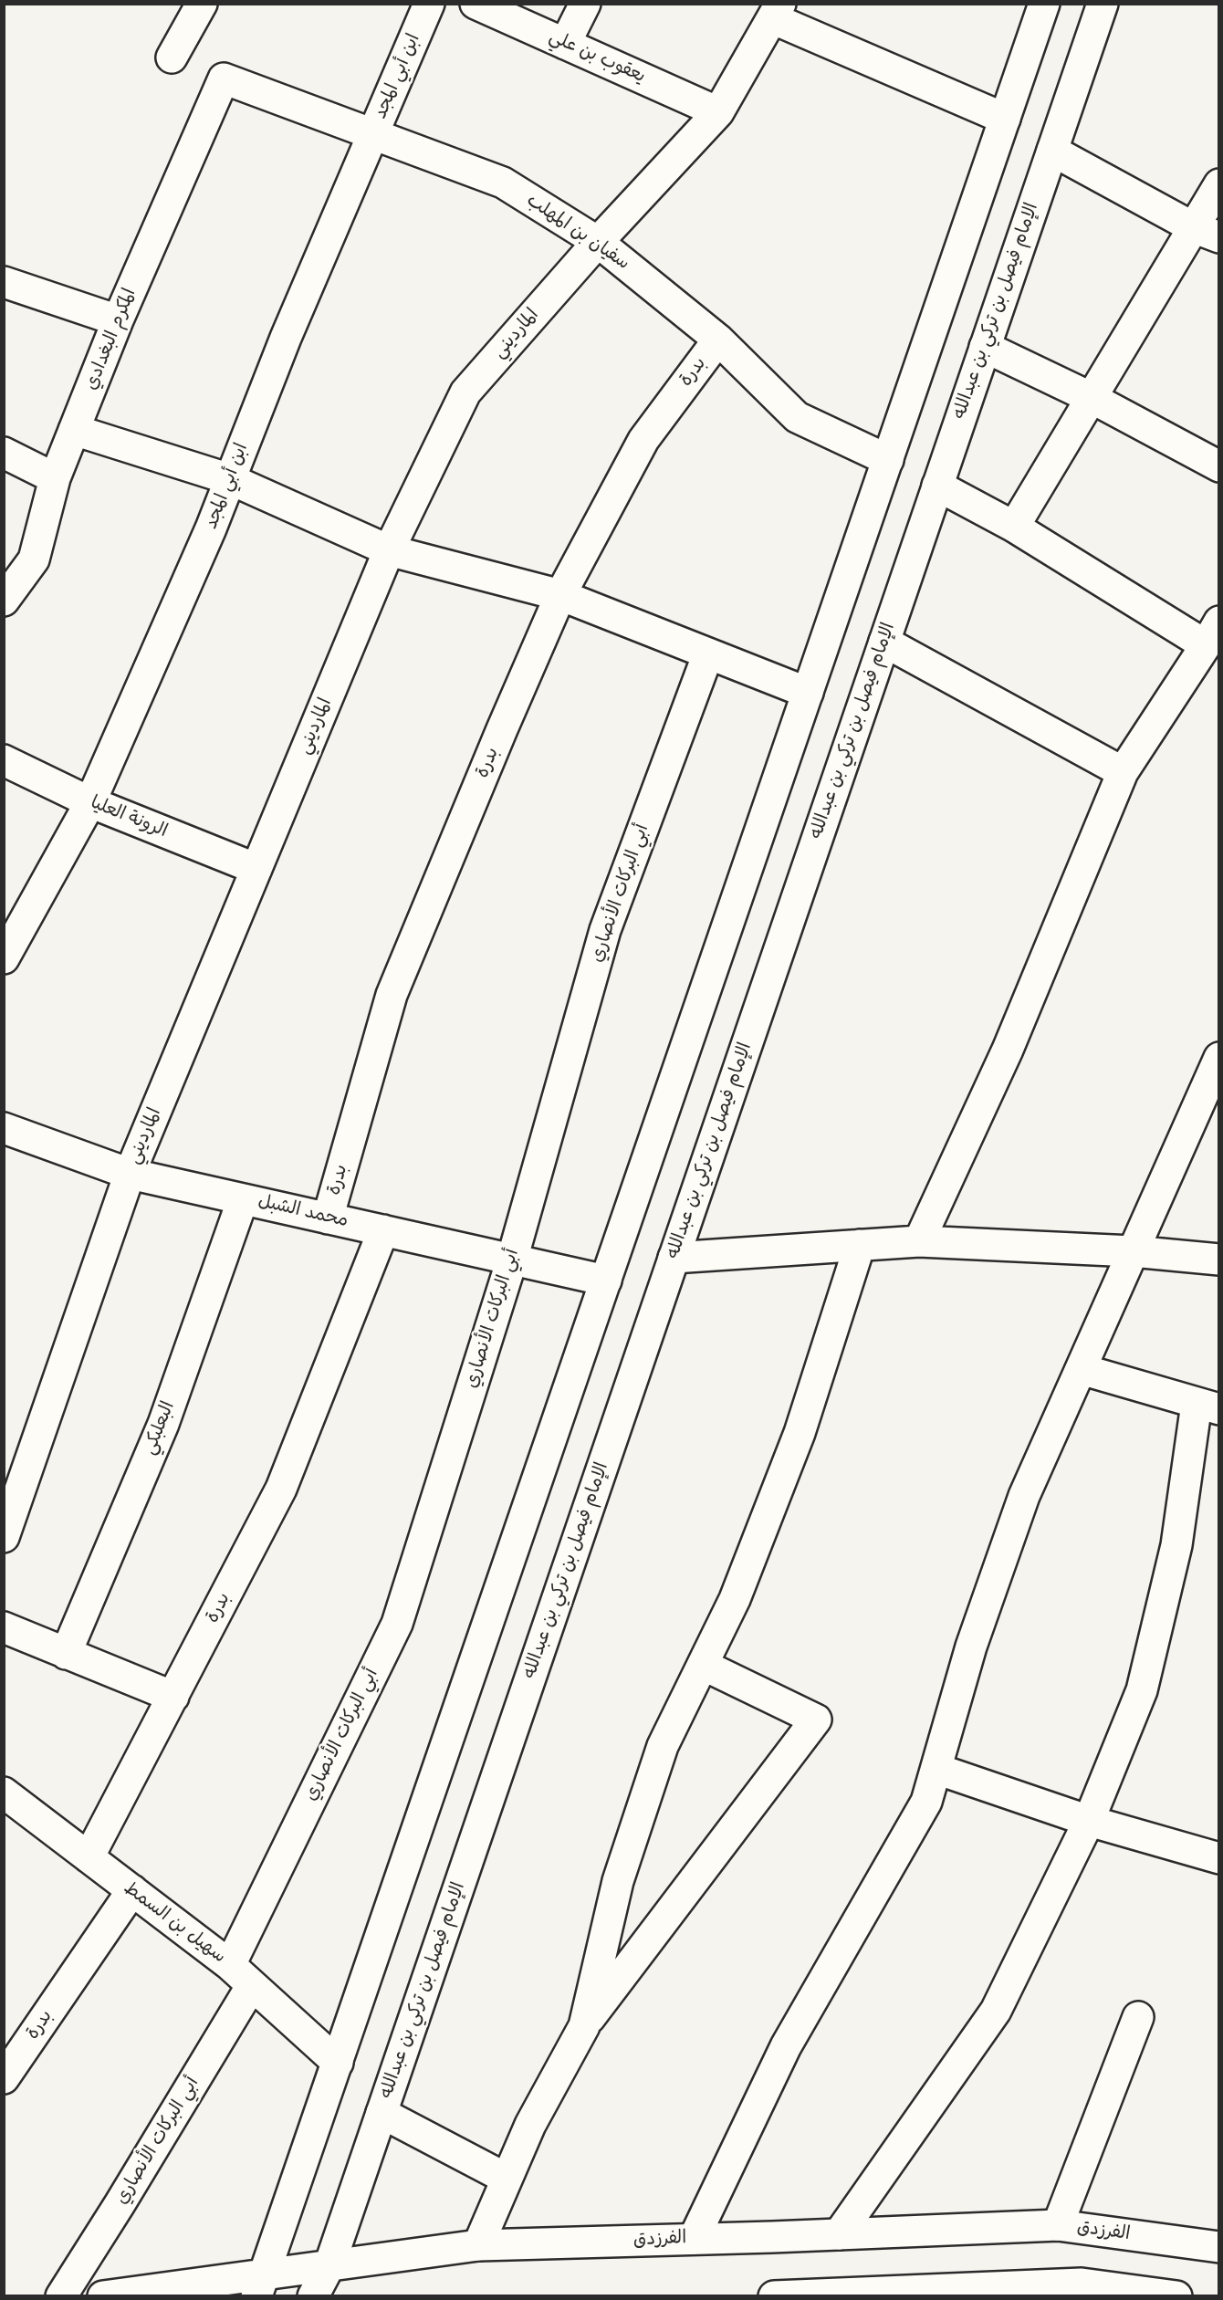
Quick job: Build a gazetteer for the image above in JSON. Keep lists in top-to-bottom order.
{
  "streets": {
    "street": [
      "يعقوب بن علي",
      "ابن أبي المجد",
      "سفيان بن المهلب",
      "الإمام فيصل بن تركي بن عبدالله",
      "المارديني",
      "المكرم البغدادي",
      "بدرة",
      "الرونة العليا",
      "أبي البركات الأنصاري",
      "محمد الشبل",
      "البعلبكي",
      "سهيل بن السمط",
      "الفرزدق"
    ]
  },
  "crossings": [
    ["يعقوب بن علي", "المارديني"],
    ["ابن أبي المجد", "سفيان بن المهلب"],
    ["ابن أبي المجد", "الرونة العليا"],
    ["سفيان بن المهلب", "المارديني"],
    ["سفيان بن المهلب", "المكرم البغدادي"],
    ["سفيان بن المهلب", "بدرة"],
    ["الإمام فيصل بن تركي بن عبدالله", "الفرزدق"],
    ["المارديني", "الرونة العليا"],
    ["المارديني", "محمد الشبل"],
    ["بدرة", "محمد الشبل"],
    ["بدرة", "سهيل بن السمط"],
    ["أبي البركات الأنصاري", "محمد الشبل"],
    ["أبي البركات الأنصاري", "سهيل بن السمط"],
    ["محمد الشبل", "البعلبكي"]
  ]
}
